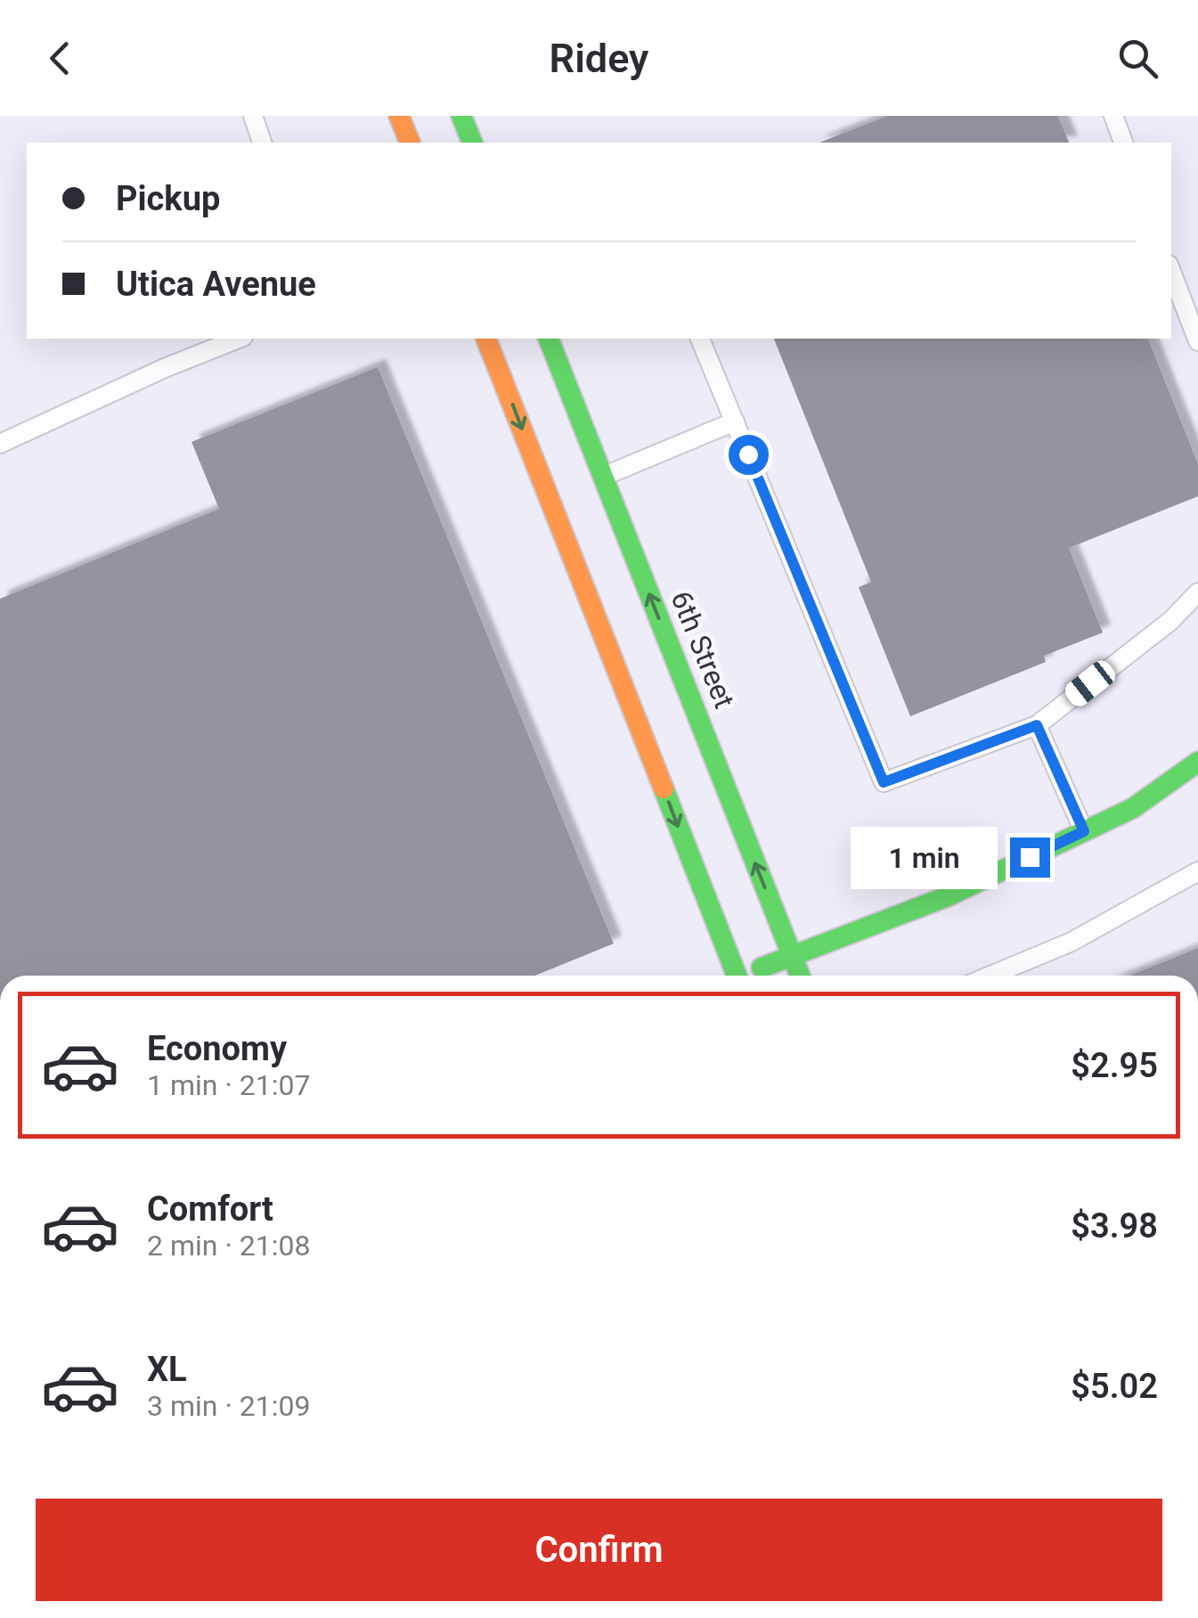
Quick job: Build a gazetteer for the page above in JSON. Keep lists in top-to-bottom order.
{
  "streets": {
    "main road": ["6th Street"]
  },
  "page": {
    "header": "Ridey",
    "banner": ["Pickup", "Utica Avenue"],
    "bubble": "1 min",
    "list": [
      {
        "name": "Economy",
        "note": "1 min · 21:07",
        "value": "$2.95"
      },
      {
        "name": "Comfort",
        "note": "2 min · 21:08",
        "value": "$3.98"
      },
      {
        "name": "XL",
        "note": "3 min · 21:09",
        "value": "$5.02"
      }
    ],
    "buttons": "Confirm"
  }
}
